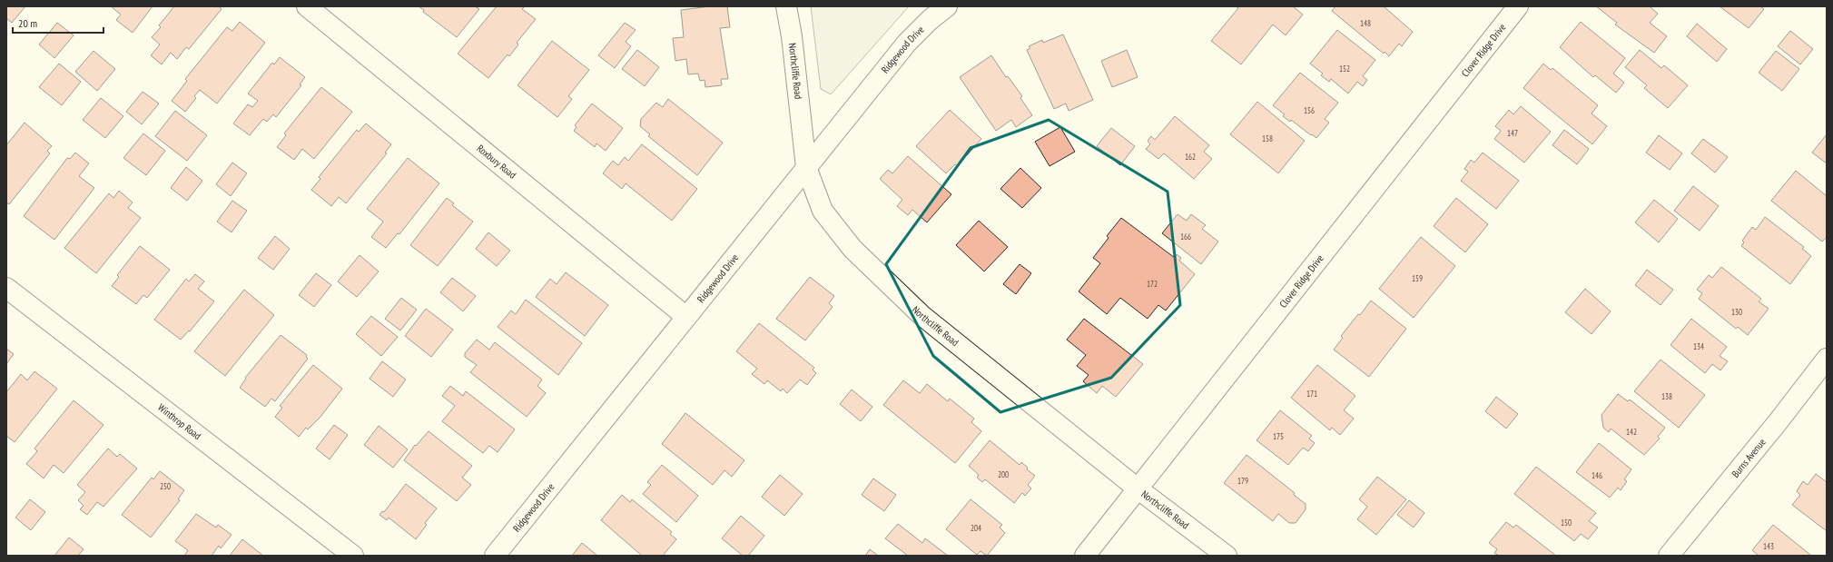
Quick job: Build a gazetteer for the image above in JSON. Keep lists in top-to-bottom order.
{
  "streets": {
    "street": [
      "Ridgewood Drive",
      "Clover Ridge Drive",
      "Northcliffe Road",
      "Roxbury Road",
      "Winthrop Road",
      "Burns Avenue"
    ]
  },
  "crossings": [
    ["Ridgewood Drive", "Northcliffe Road"],
    ["Ridgewood Drive", "Roxbury Road"],
    ["Clover Ridge Drive", "Northcliffe Road"]
  ],
  "house_numbers": [
    "148",
    "152",
    "156",
    "147",
    "158",
    "162",
    "166",
    "159",
    "172",
    "130",
    "134",
    "171",
    "138",
    "142",
    "175",
    "200",
    "146",
    "179",
    "250",
    "150",
    "204",
    "143"
  ],
  "scale_bar": "20 m"
}
